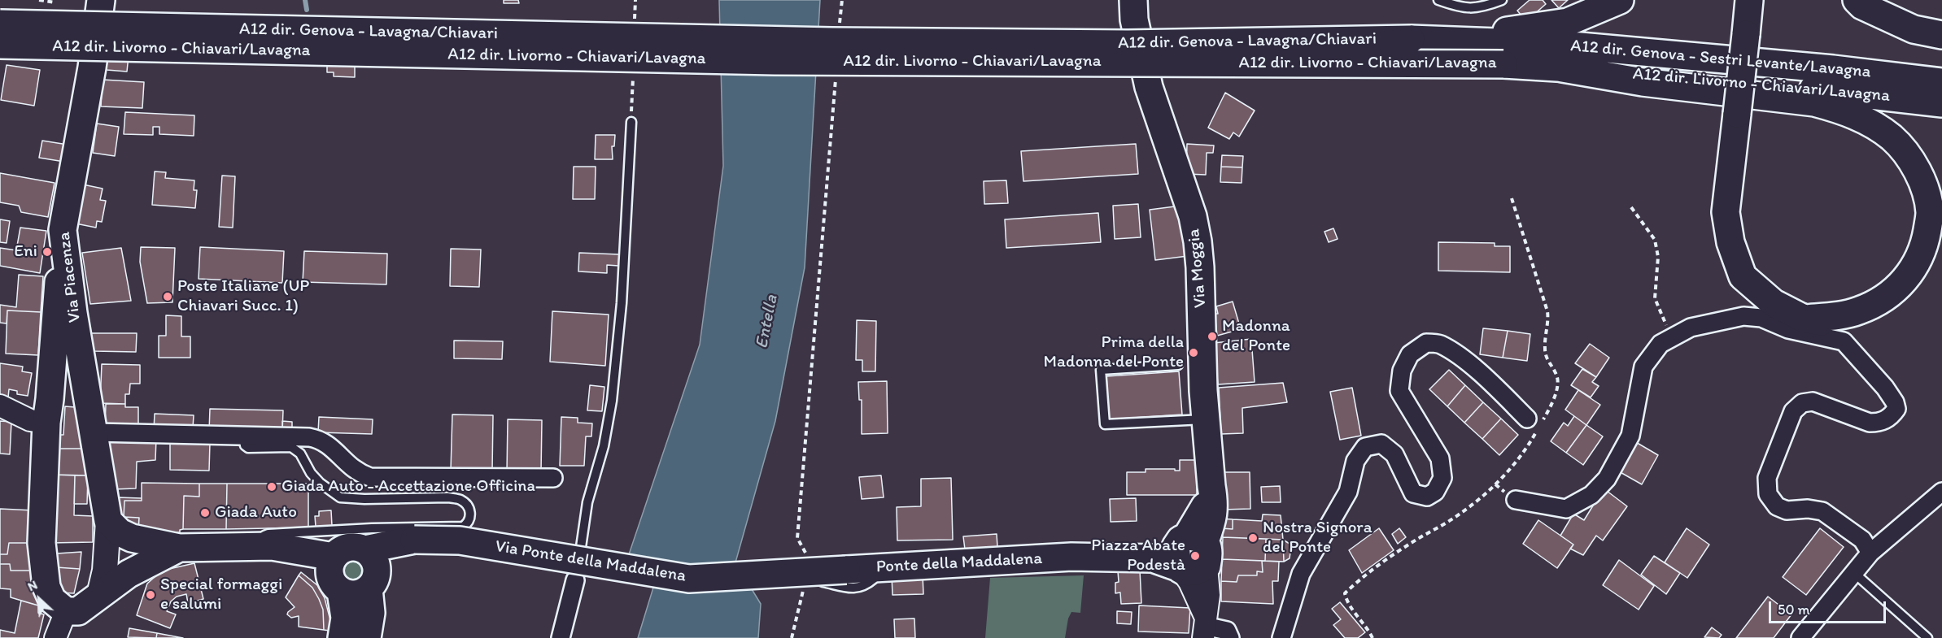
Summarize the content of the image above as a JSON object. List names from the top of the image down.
{
  "streets": {
    "main road": [
      "A12 dir. Genova - Lavagna/Chiavari",
      "A12 dir. Livorno - Chiavari/Lavagna",
      "A12 dir. Genova - Sestri Levante/Lavagna",
      "Via Moggia",
      "Via Piacenza",
      "Via Ponte della Maddalena",
      "Ponte della Maddalena"
    ]
  },
  "crossings": [
    ["A12 dir. Genova - Lavagna/Chiavari", "A12 dir. Genova - Sestri Levante/Lavagna"],
    ["Via Moggia", "Ponte della Maddalena"],
    ["Via Ponte della Maddalena", "Ponte della Maddalena"]
  ],
  "water": ["Entella"],
  "places": [
    "Eni",
    "Poste Italiane (UP Chiavari Succ. 1)",
    "Madonna del Ponte",
    "Prima della Madonna del Ponte",
    "Giada Auto - Accettazione Officina",
    "Giada Auto",
    "Nostra Signora del Ponte",
    "Piazza Abate Podestà",
    "Special formaggi e salumi"
  ],
  "scale_bar": "50 m",
  "north": "top left"
}
